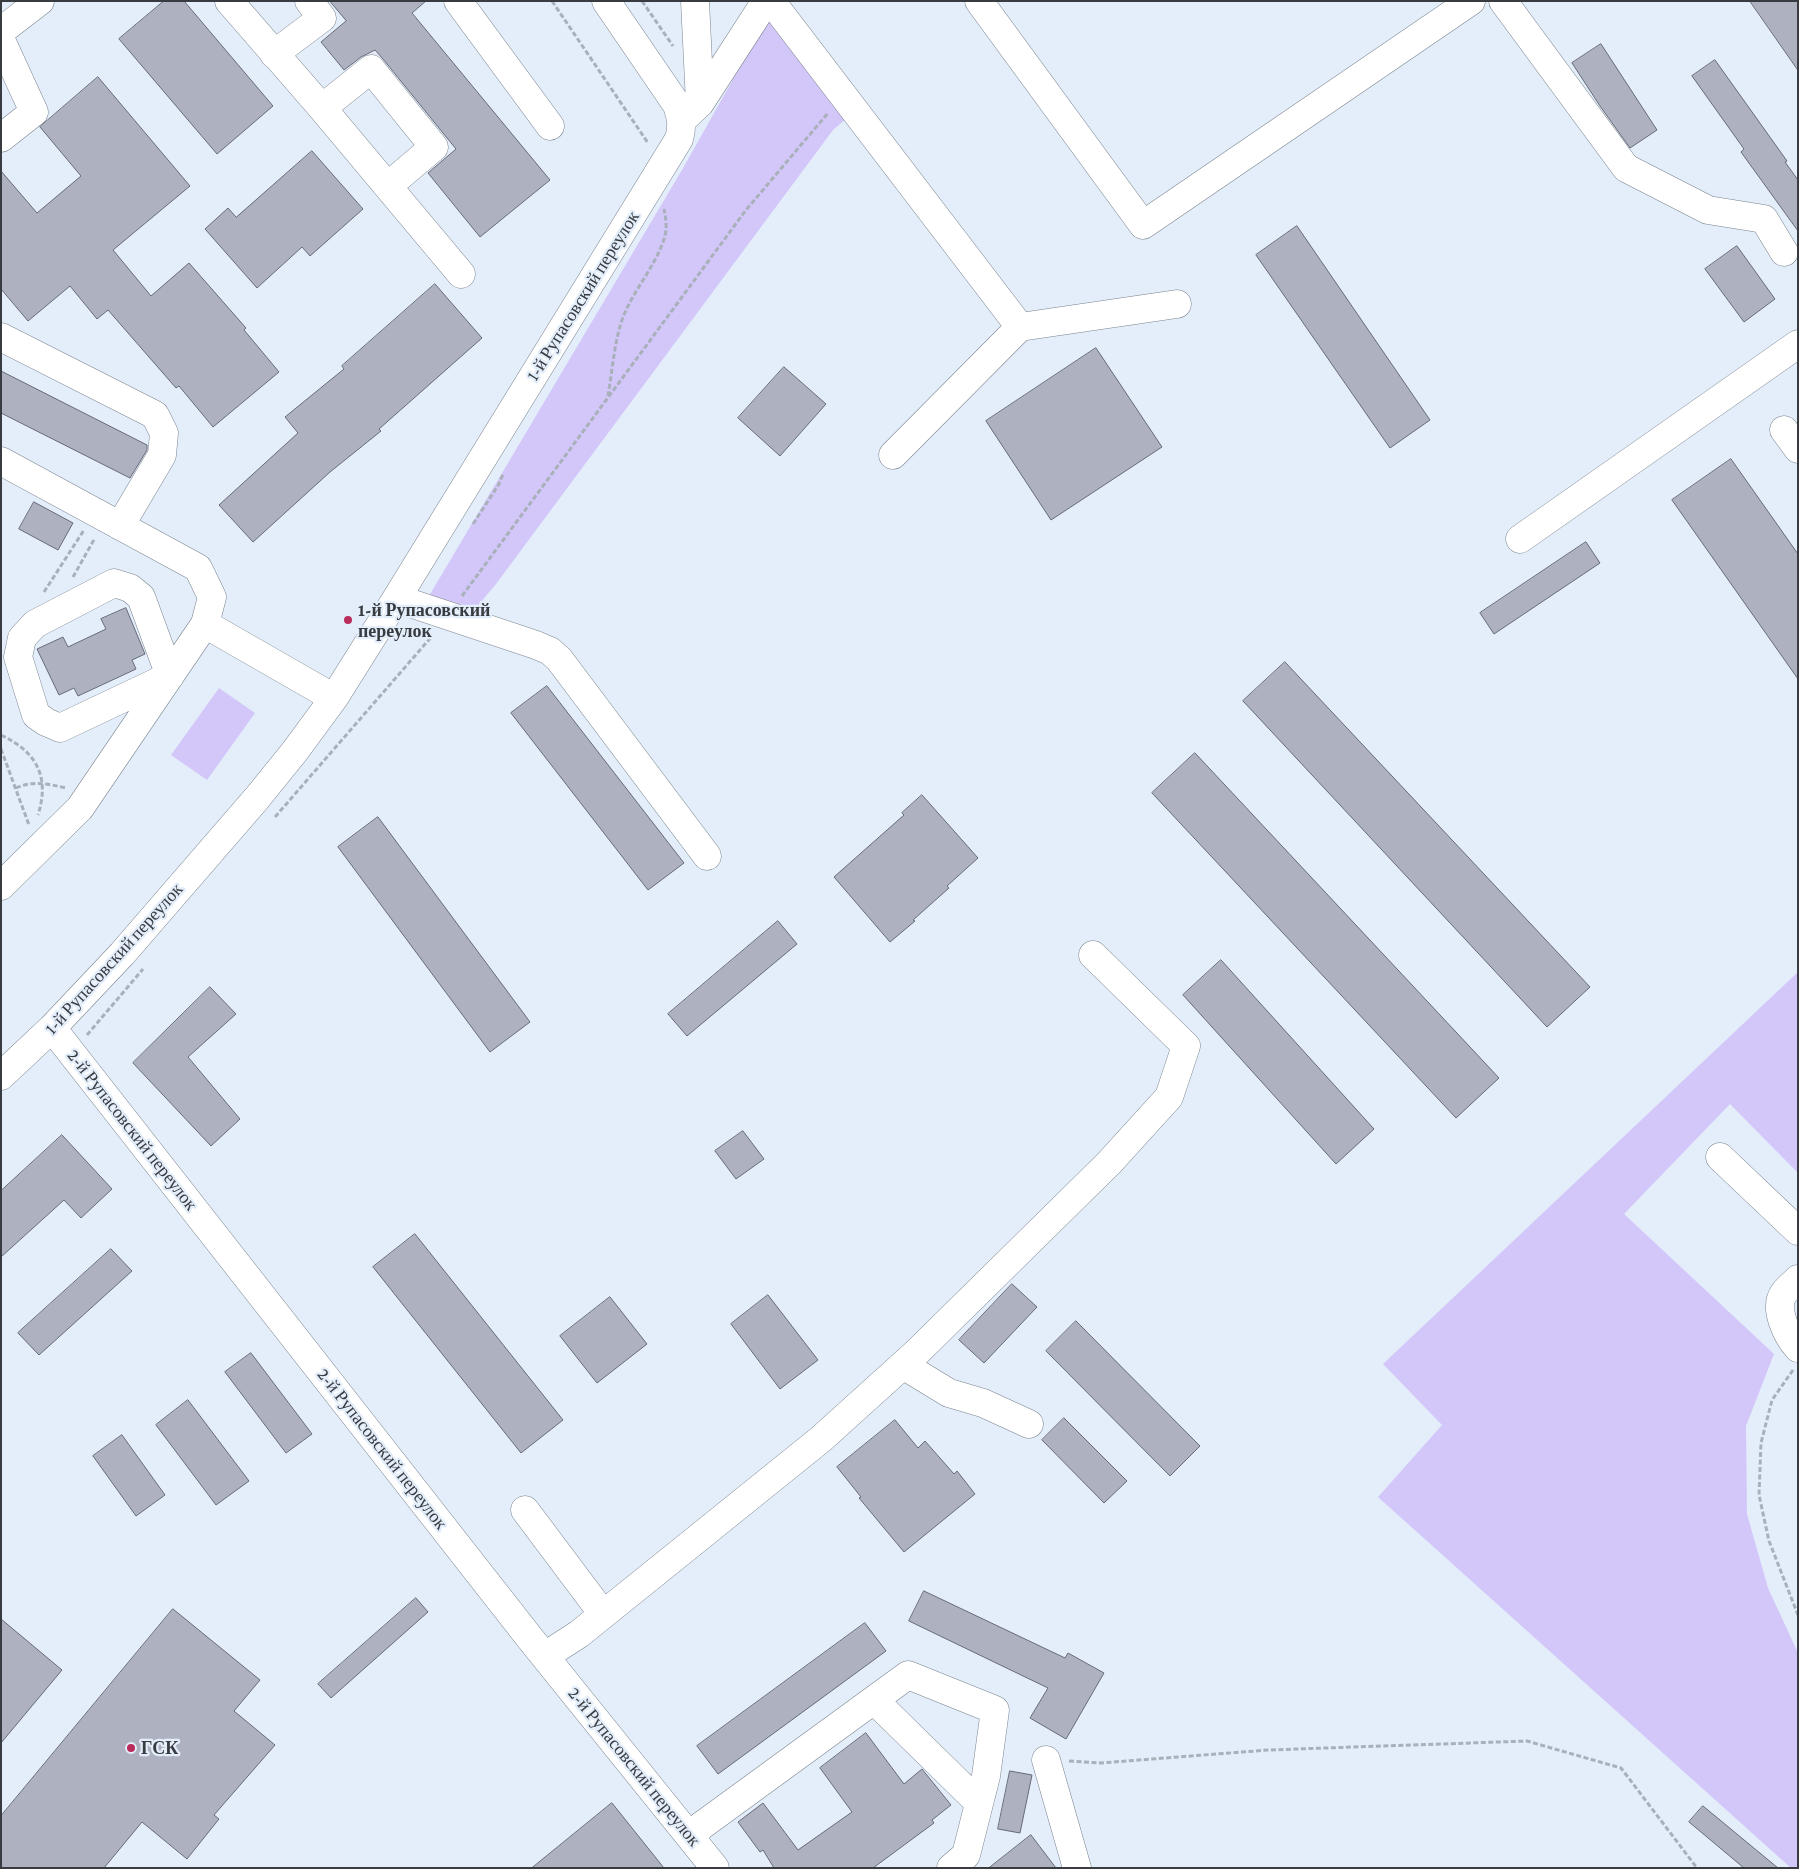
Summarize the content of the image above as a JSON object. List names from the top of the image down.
{
  "streets": {
    "street": ["1-й Рупасовский переулок", "2-й Рупасовский переулок"]
  },
  "crossings": [
    ["1-й Рупасовский переулок", "2-й Рупасовский переулок"]
  ],
  "places": ["1-й Рупасовский переулок", "ГСК"]
}
